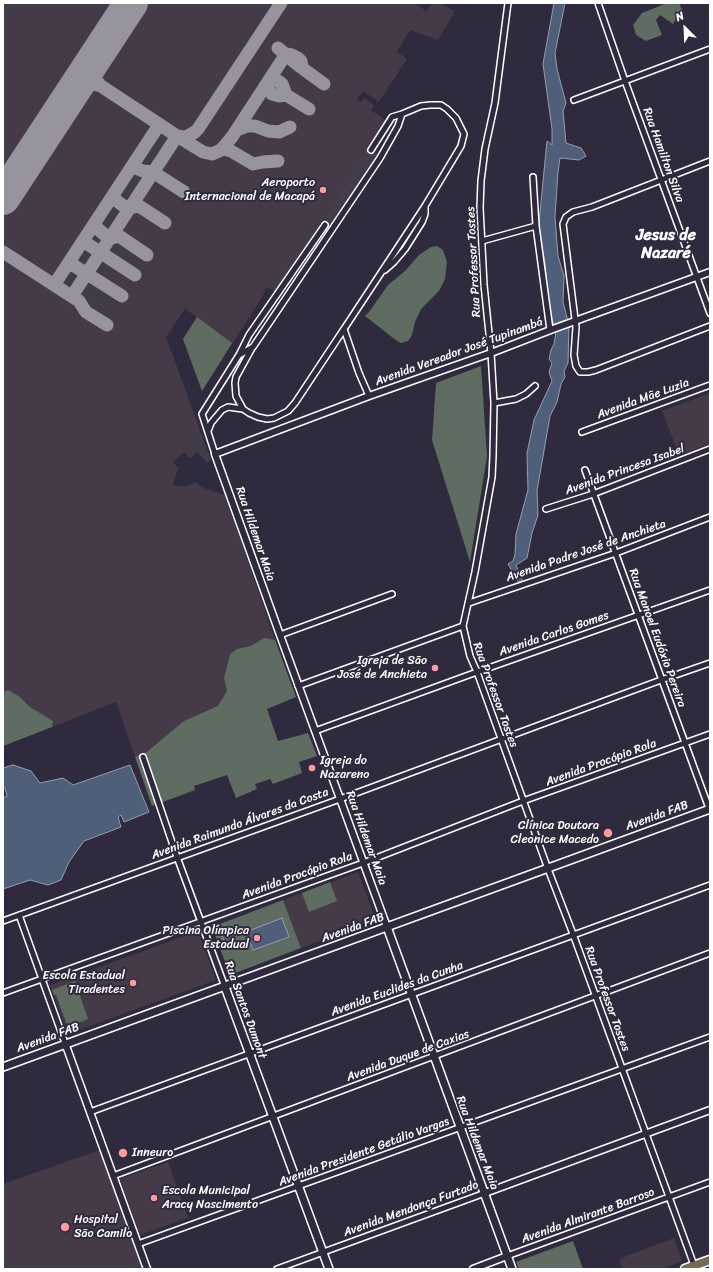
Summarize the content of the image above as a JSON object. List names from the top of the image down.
{
  "streets": {
    "main road": ["Rua Hildemar Maia", "Avenida FAB", "Rua Santos Dumont"],
    "street": [
      "Rua Hamilton Silva",
      "Rua Professor Tostes",
      "Avenida Vereador José Tupinambá",
      "Avenida Mãe Luzia",
      "Avenida Princesa Isabel",
      "Avenida Padre José de Anchieta",
      "Avenida Carlos Gomes",
      "Rua Manoel Eudóxio Pereira",
      "Avenida Procópio Rola",
      "Avenida Raimundo Álvares da Costa",
      "Avenida Euclides da Cunha",
      "Avenida Duque de Caxias",
      "Avenida Presidente Getúlio Vargas",
      "Avenida Mendonça Furtado",
      "Avenida Almirante Barroso"
    ]
  },
  "crossings": [
    ["Rua Hamilton Silva", "Avenida Vereador José Tupinambá"],
    ["Rua Professor Tostes", "Avenida Vereador José Tupinambá"],
    ["Rua Professor Tostes", "Avenida Padre José de Anchieta"],
    ["Rua Professor Tostes", "Avenida Carlos Gomes"],
    ["Rua Professor Tostes", "Avenida Procópio Rola"],
    ["Rua Professor Tostes", "Avenida FAB"],
    ["Rua Professor Tostes", "Avenida Raimundo Álvares da Costa"],
    ["Rua Professor Tostes", "Avenida Euclides da Cunha"],
    ["Rua Professor Tostes", "Avenida Duque de Caxias"],
    ["Rua Professor Tostes", "Avenida Presidente Getúlio Vargas"],
    ["Rua Professor Tostes", "Avenida Mendonça Furtado"],
    ["Rua Professor Tostes", "Avenida Almirante Barroso"],
    ["Avenida Vereador José Tupinambá", "Rua Hildemar Maia"],
    ["Avenida Princesa Isabel", "Rua Manoel Eudóxio Pereira"],
    ["Rua Hildemar Maia", "Avenida Carlos Gomes"],
    ["Rua Hildemar Maia", "Avenida Procópio Rola"],
    ["Rua Hildemar Maia", "Avenida FAB"],
    ["Rua Hildemar Maia", "Avenida Raimundo Álvares da Costa"],
    ["Rua Hildemar Maia", "Avenida Euclides da Cunha"],
    ["Rua Hildemar Maia", "Avenida Duque de Caxias"],
    ["Rua Hildemar Maia", "Avenida Presidente Getúlio Vargas"],
    ["Rua Hildemar Maia", "Avenida Mendonça Furtado"],
    ["Rua Hildemar Maia", "Avenida Almirante Barroso"],
    ["Avenida Padre José de Anchieta", "Rua Manoel Eudóxio Pereira"],
    ["Avenida Carlos Gomes", "Rua Manoel Eudóxio Pereira"],
    ["Rua Manoel Eudóxio Pereira", "Avenida Procópio Rola"],
    ["Rua Manoel Eudóxio Pereira", "Avenida FAB"],
    ["Rua Manoel Eudóxio Pereira", "Avenida Raimundo Álvares da Costa"],
    ["Avenida Procópio Rola", "Rua Santos Dumont"],
    ["Avenida FAB", "Rua Santos Dumont"],
    ["Avenida Raimundo Álvares da Costa", "Rua Santos Dumont"],
    ["Avenida Euclides da Cunha", "Rua Santos Dumont"],
    ["Rua Santos Dumont", "Avenida Duque de Caxias"],
    ["Rua Santos Dumont", "Avenida Presidente Getúlio Vargas"],
    ["Rua Santos Dumont", "Avenida Mendonça Furtado"]
  ],
  "districts": ["Jesus de Nazaré"],
  "places": [
    "Aeroporto Internacional de Macapá",
    "Igreja de São José de Anchieta",
    "Igreja do Nazareno",
    "Clínica Doutora Cleonice Macedo",
    "Piscina Olímpica Estadual",
    "Escola Estadual Tiradentes",
    "Inneuro",
    "Escola Municipal Aracy Nascimento",
    "Hospital São Camilo"
  ],
  "north": "top left"
}
